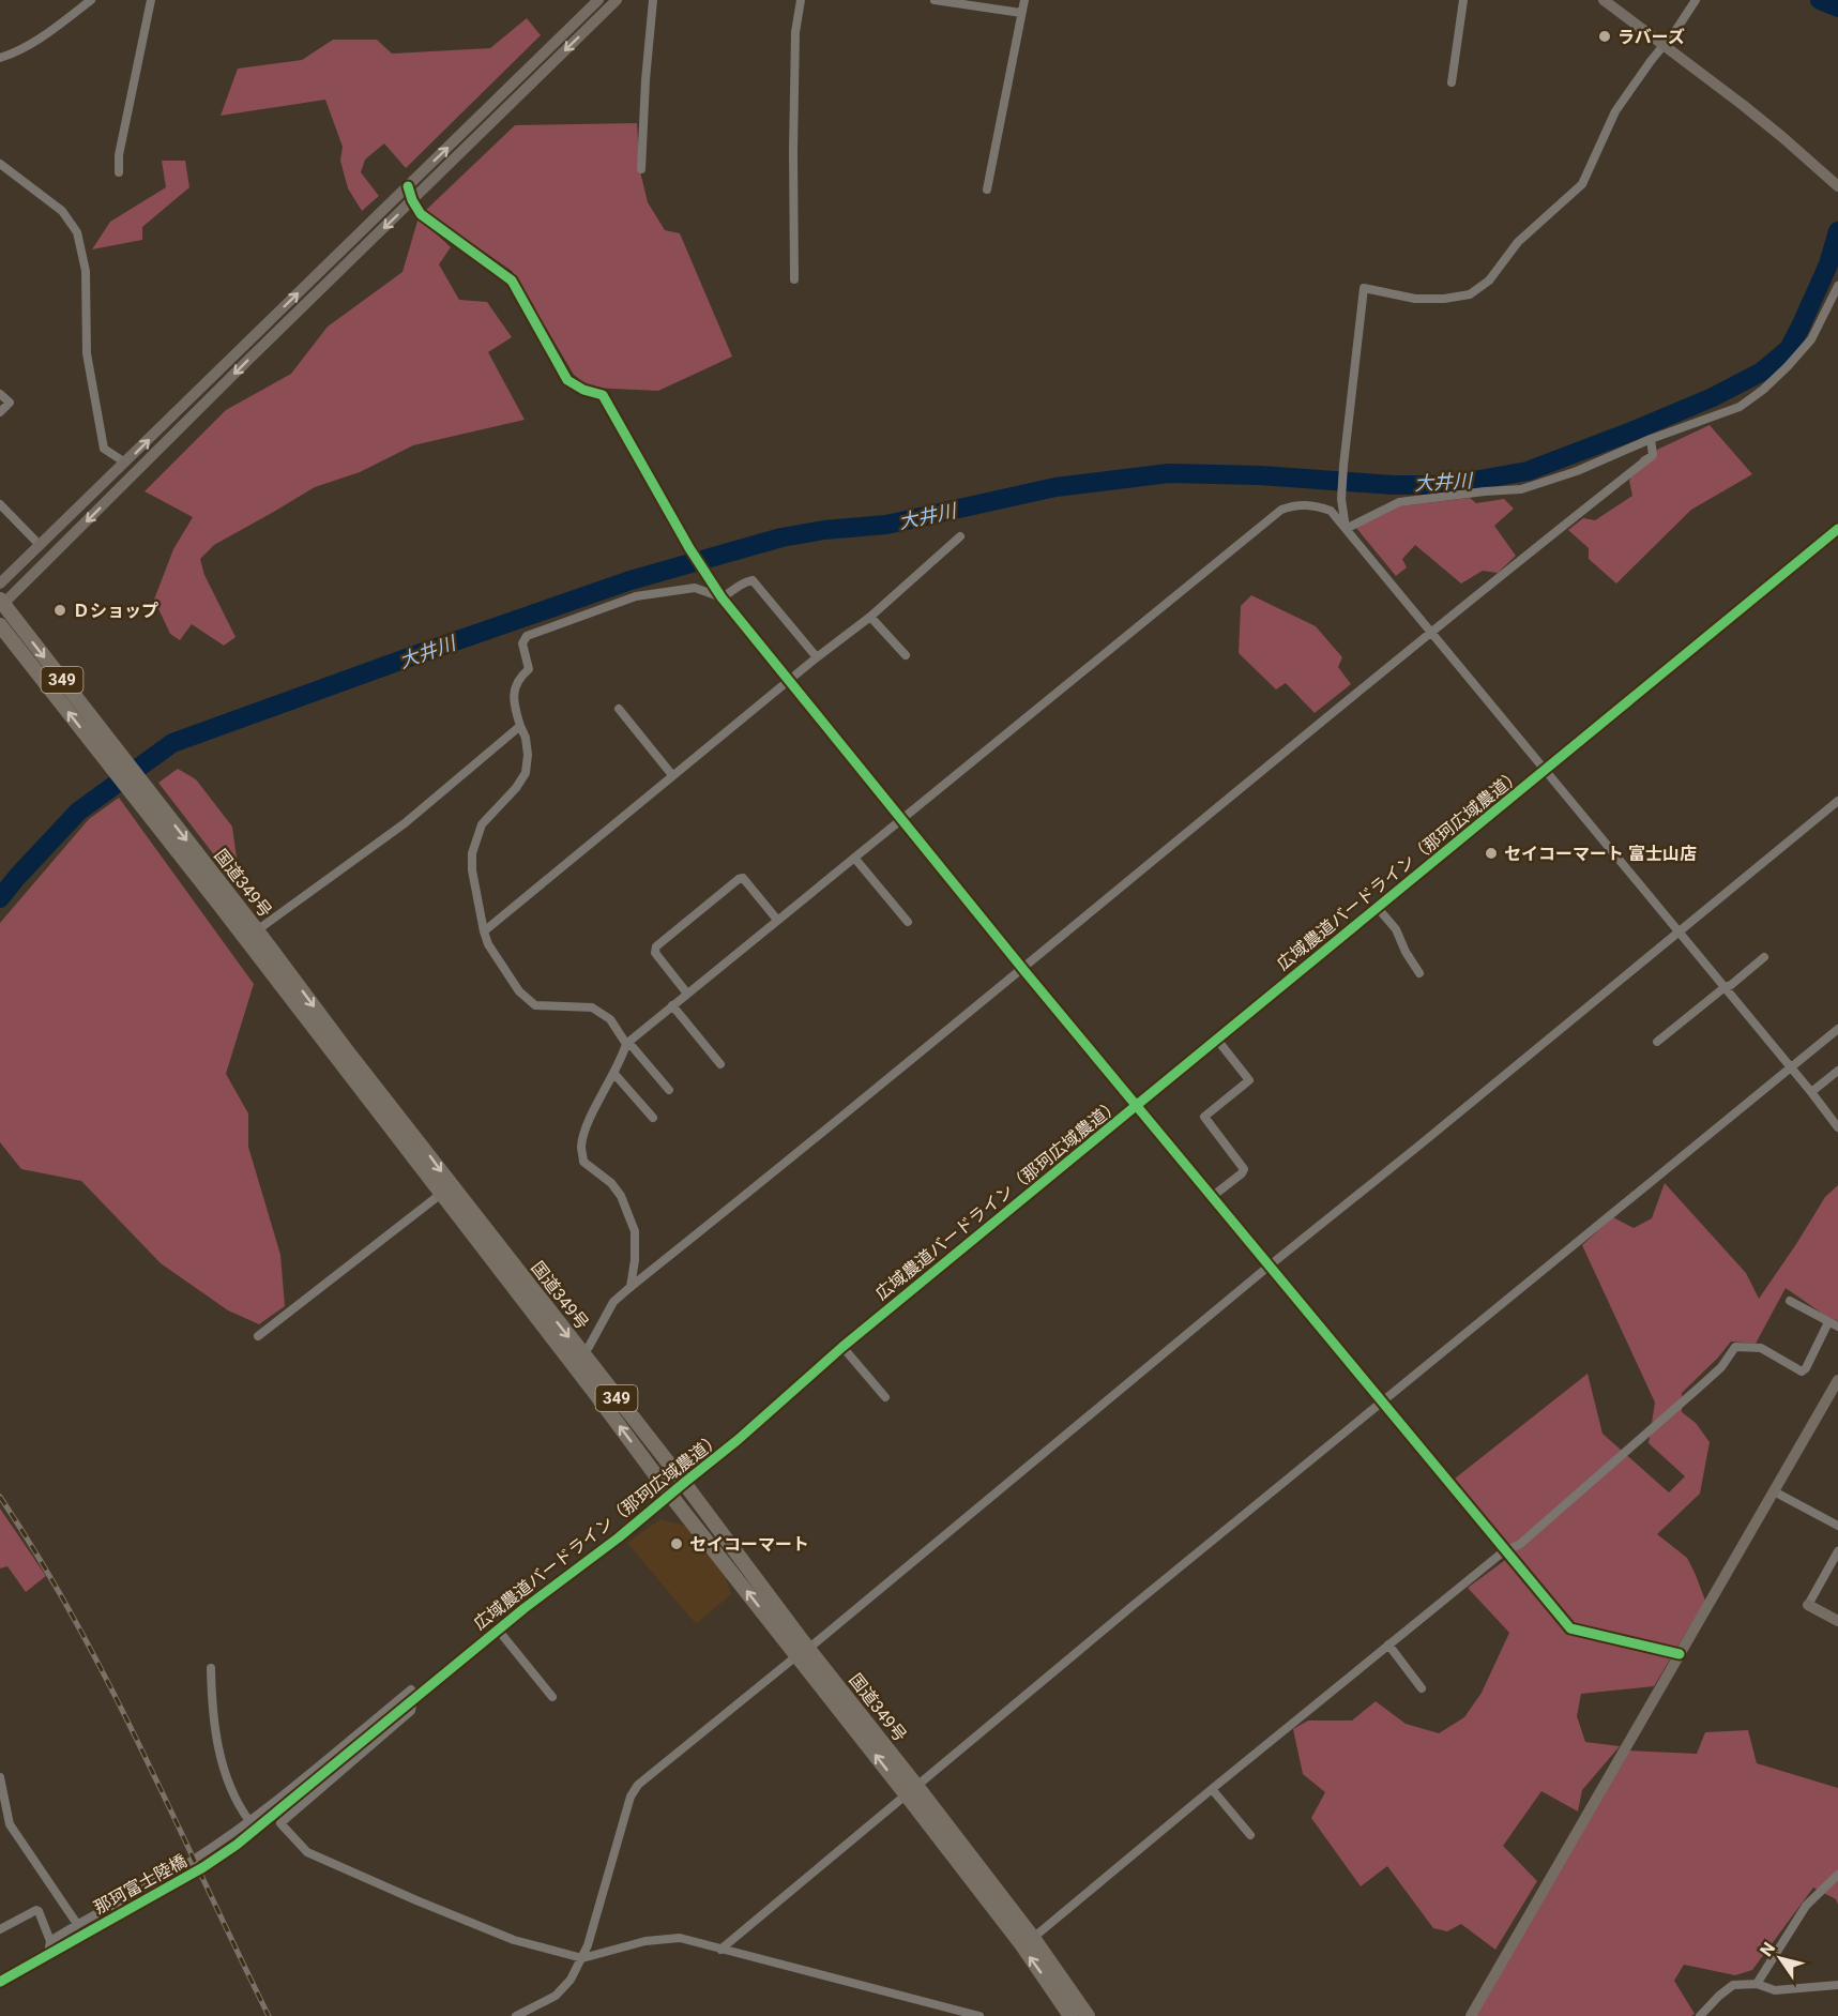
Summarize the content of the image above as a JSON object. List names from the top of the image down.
{
  "streets": {
    "highway": ["349", "国道349号"],
    "street": ["広域農道バードライン（那珂広域農道）", "那珂富士陸橋"]
  },
  "crossings": [
    ["広域農道バードライン（那珂広域農道）", "国道349号"],
    ["広域農道バードライン（那珂広域農道）", "那珂富士陸橋"]
  ],
  "water": ["大井川"],
  "places": [
    "ラバーズ",
    "Ｄショップ",
    "セイコーマート 富士山店",
    "セイコーマート"
  ],
  "north": "top left"
}
